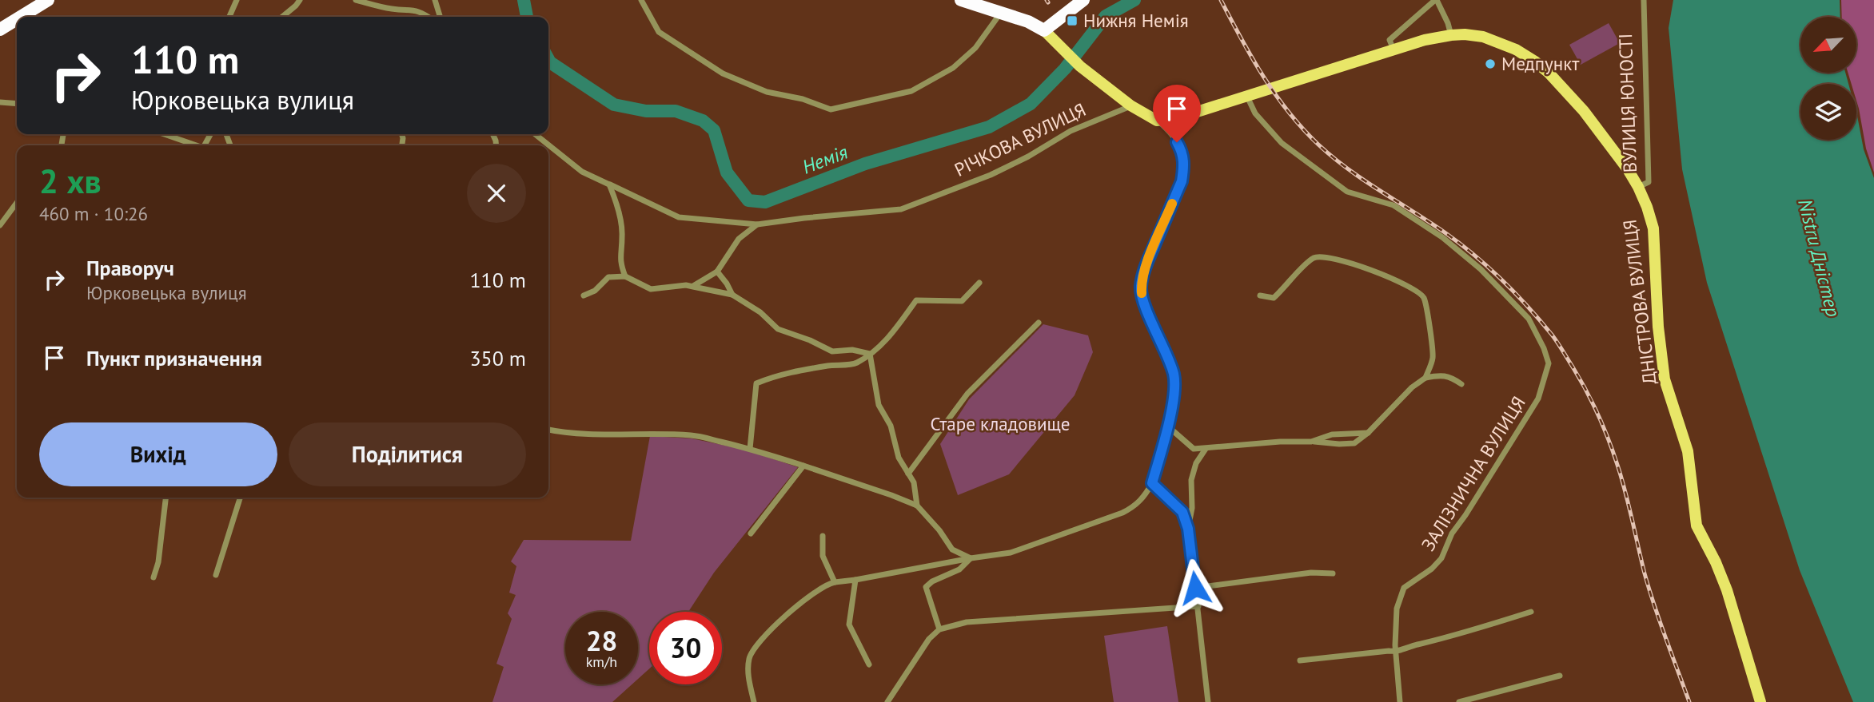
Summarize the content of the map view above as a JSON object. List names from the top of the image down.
{
  "streets": {
    "main road": ["ВУЛИЦЯ ЮНОСТІ", "ДНІСТРОВА ВУЛИЦЯ"],
    "street": ["РІЧКОВА ВУЛИЦЯ", "ЗАЛІЗНИЧНА ВУЛИЦЯ"]
  },
  "crossings": [
    ["ВУЛИЦЯ ЮНОСТІ", "ДНІСТРОВА ВУЛИЦЯ"],
    ["ВУЛИЦЯ ЮНОСТІ", "ЗАЛІЗНИЧНА ВУЛИЦЯ"]
  ],
  "water": ["Немія", "Nistru Дністер"],
  "parks": ["Старе кладовище"],
  "places": {
    "transit": ["Нижня Немія"],
    "other": ["Медпункт"]
  },
  "north": "bottom left",
  "page": {
    "turn": ["110 m", "Юрковецька вулиця"],
    "heading": ["2 хв", "460 m · 10:26"],
    "list": [
      {
        "name": "Праворуч",
        "note": "Юрковецька вулиця",
        "value": "110 m"
      },
      {
        "name": "Пункт призначення",
        "value": "350 m"
      }
    ],
    "buttons": ["Вихід", "Поділитися"],
    "speed": "28 km/h",
    "limit": "30"
  }
}
